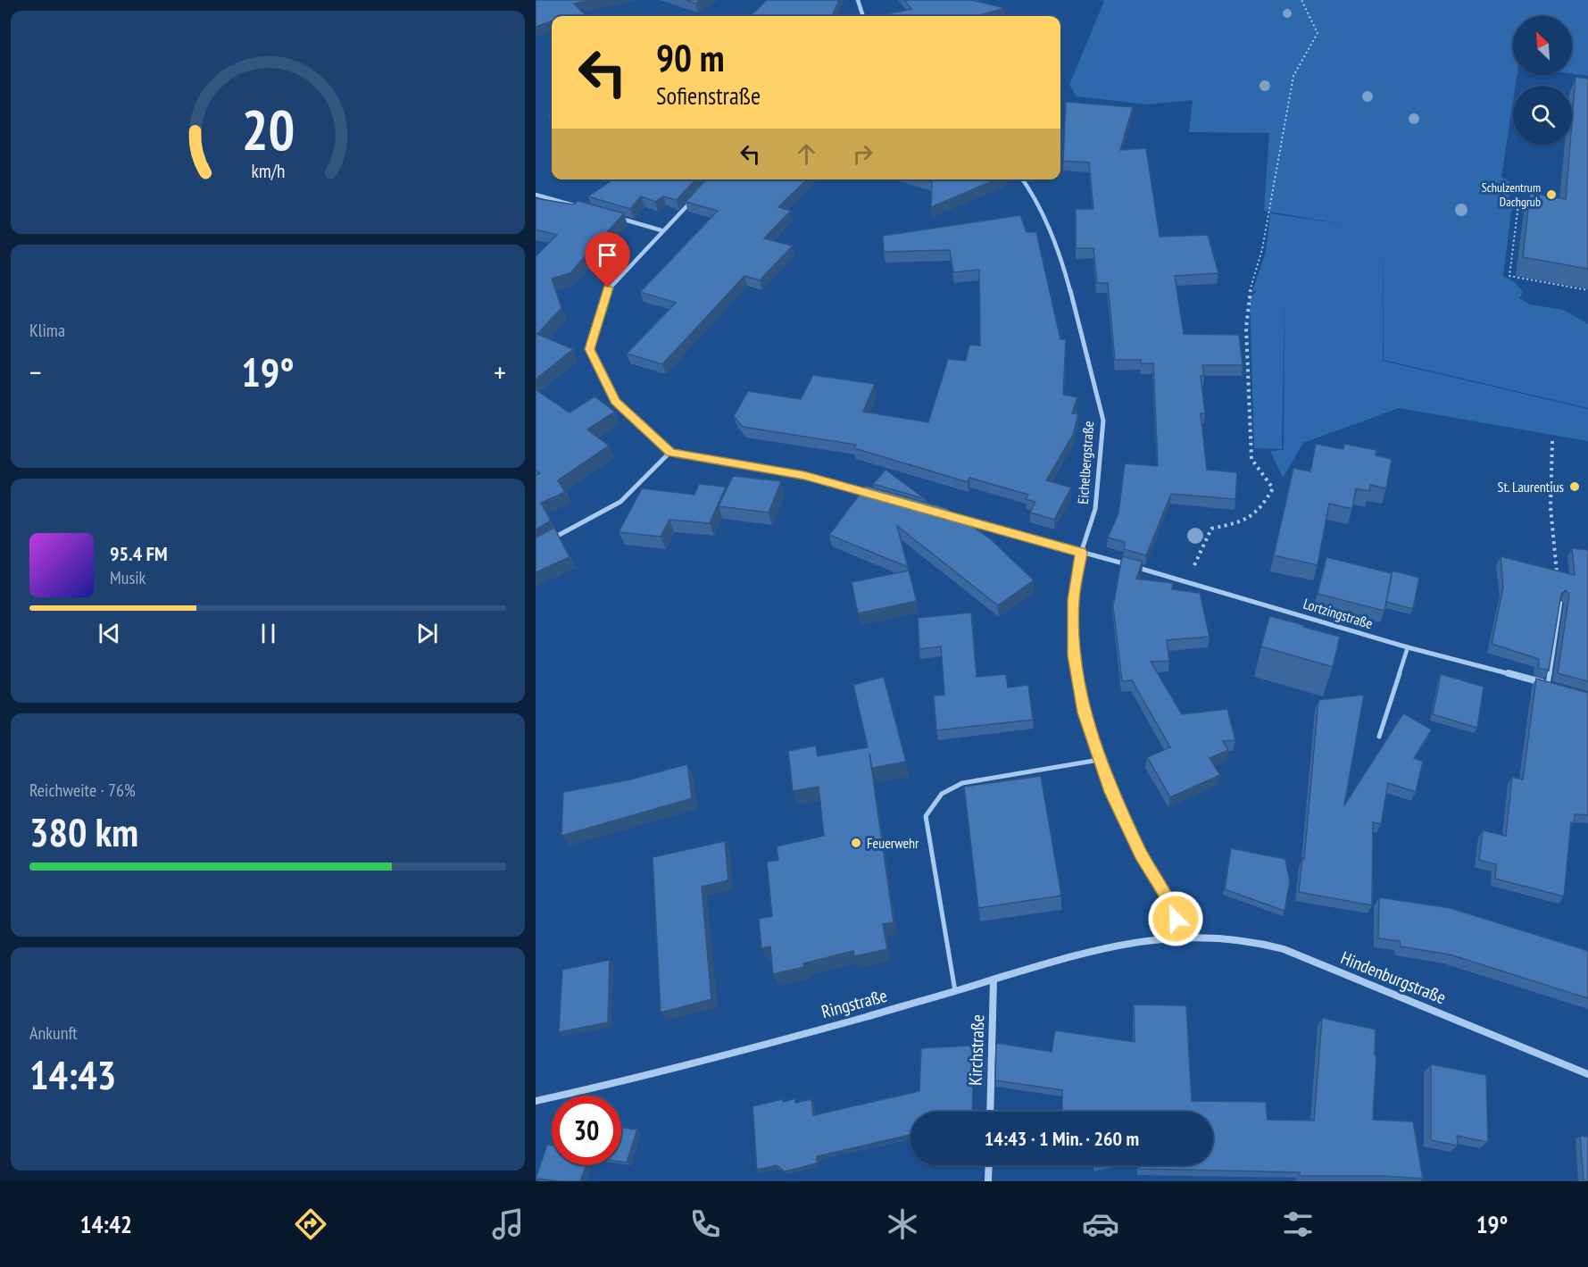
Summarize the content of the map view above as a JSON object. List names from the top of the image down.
{
  "streets": {
    "street": [
      "Eichelbergstraße",
      "Lortzingstraße",
      "Hindenburgstraße",
      "Ringstraße",
      "Kirchstraße"
    ]
  },
  "crossings": [
    ["Eichelbergstraße", "Lortzingstraße"],
    ["Eichelbergstraße", "Hindenburgstraße"],
    ["Eichelbergstraße", "Ringstraße"],
    ["Hindenburgstraße", "Ringstraße"],
    ["Ringstraße", "Kirchstraße"]
  ],
  "places": ["Schulzentrum Dachgrub", "St. Laurentius", "Feuerwehr"],
  "north": "top left",
  "page": {
    "turn": ["90 m", "Sofienstraße"],
    "tile": [
      "Klima",
      ["Reichweite · 76%", "380 km"],
      ["Ankunft", "14:43"]
    ],
    "heat": ["−", "19°", "+"],
    "song": ["95.4 FM", "Musik"],
    "limit": "30",
    "trip": "14:43 · 1 Min. · 260 m",
    "tabs": ["14:42", "19°"],
    "gauge": ["20", "km/h"]
  }
}
